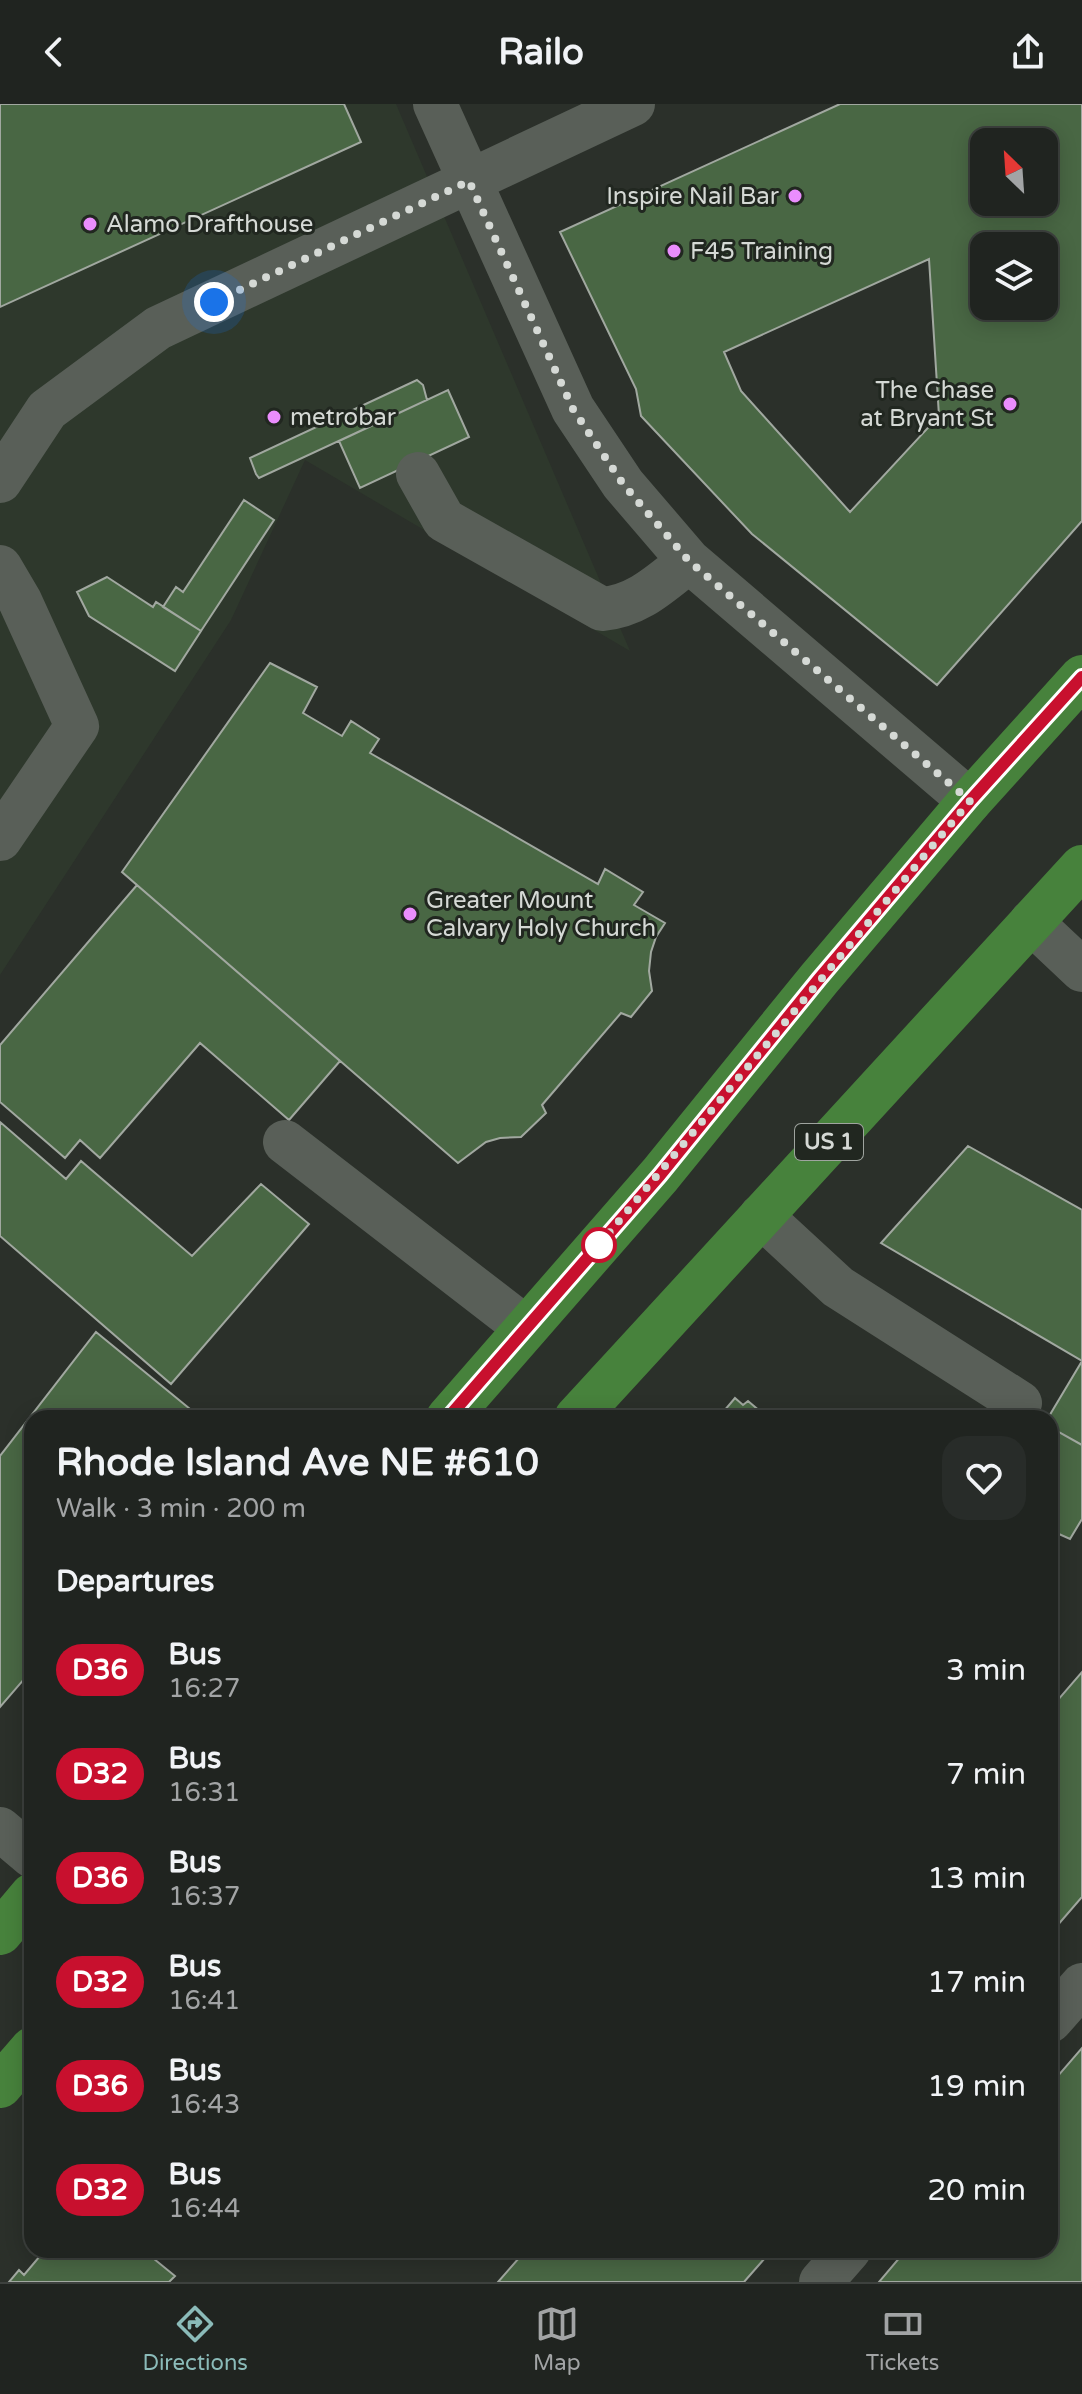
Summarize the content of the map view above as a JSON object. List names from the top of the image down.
{
  "streets": {
    "main road": ["US 1"]
  },
  "places": [
    "Inspire Nail Bar",
    "Alamo Drafthouse",
    "F45 Training",
    "The Chase at Bryant St",
    "metrobar",
    "Greater Mount Calvary Holy Church"
  ],
  "lines": ["bus line D36"],
  "north": "top left",
  "page": {
    "header": "Railo",
    "heading": [
      ["Rhode Island Ave NE #610", "Walk · 3 min · 200 m"],
      "Departures"
    ],
    "list": [
      {
        "mark": "D36",
        "name": "Bus",
        "note": "16:27",
        "value": "3 min"
      },
      {
        "mark": "D32",
        "name": "Bus",
        "note": "16:31",
        "value": "7 min"
      },
      {
        "mark": "D36",
        "name": "Bus",
        "note": "16:37",
        "value": "13 min"
      },
      {
        "mark": "D32",
        "name": "Bus",
        "note": "16:41",
        "value": "17 min"
      },
      {
        "mark": "D36",
        "name": "Bus",
        "note": "16:43",
        "value": "19 min"
      },
      {
        "mark": "D32",
        "name": "Bus",
        "note": "16:44",
        "value": "20 min"
      }
    ],
    "tabs": ["Directions", "Map", "Tickets"]
  }
}
